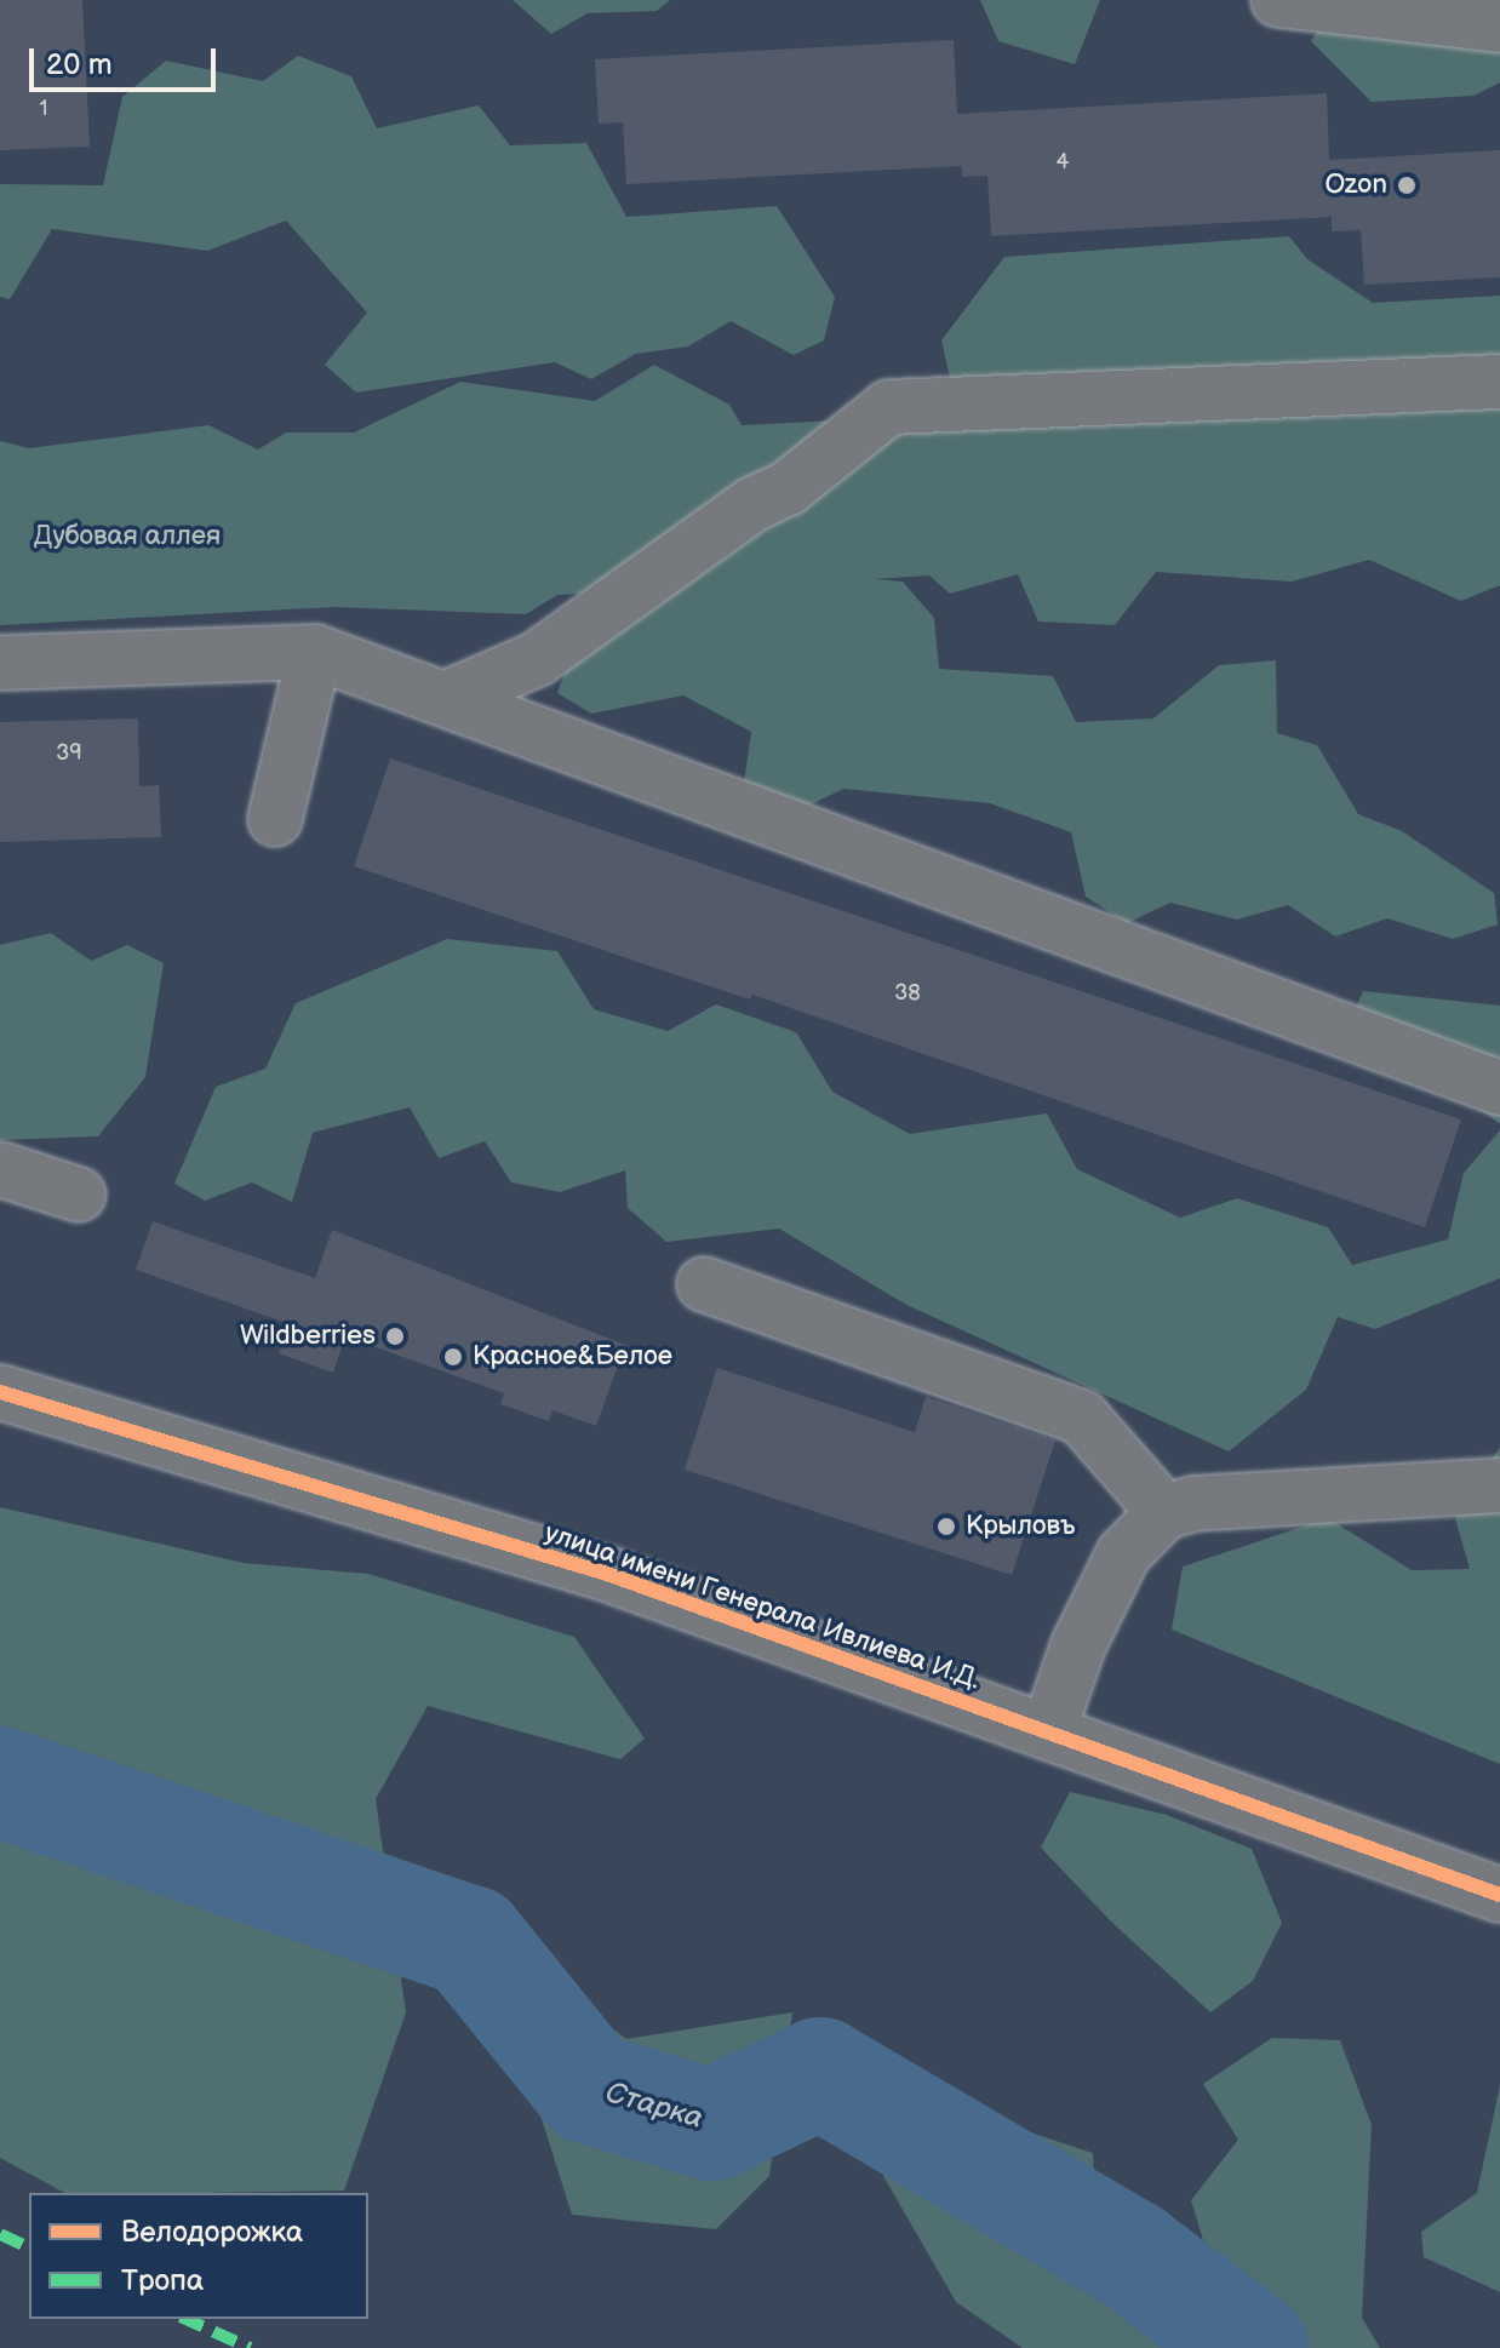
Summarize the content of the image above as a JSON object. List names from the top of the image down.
{
  "streets": {
    "street": ["улица имени Генерала Ивлиева И.Д."]
  },
  "water": ["Старка"],
  "parks": ["Дубовая аллея"],
  "places": [
    "Ozon",
    "Wildberries",
    "Красное&Белое",
    "Крыловъ"
  ],
  "house_numbers": [
    "1",
    "4",
    "39",
    "38"
  ],
  "legend": ["Велодорожка", "Тропа"],
  "scale_bar": "20 m"
}
